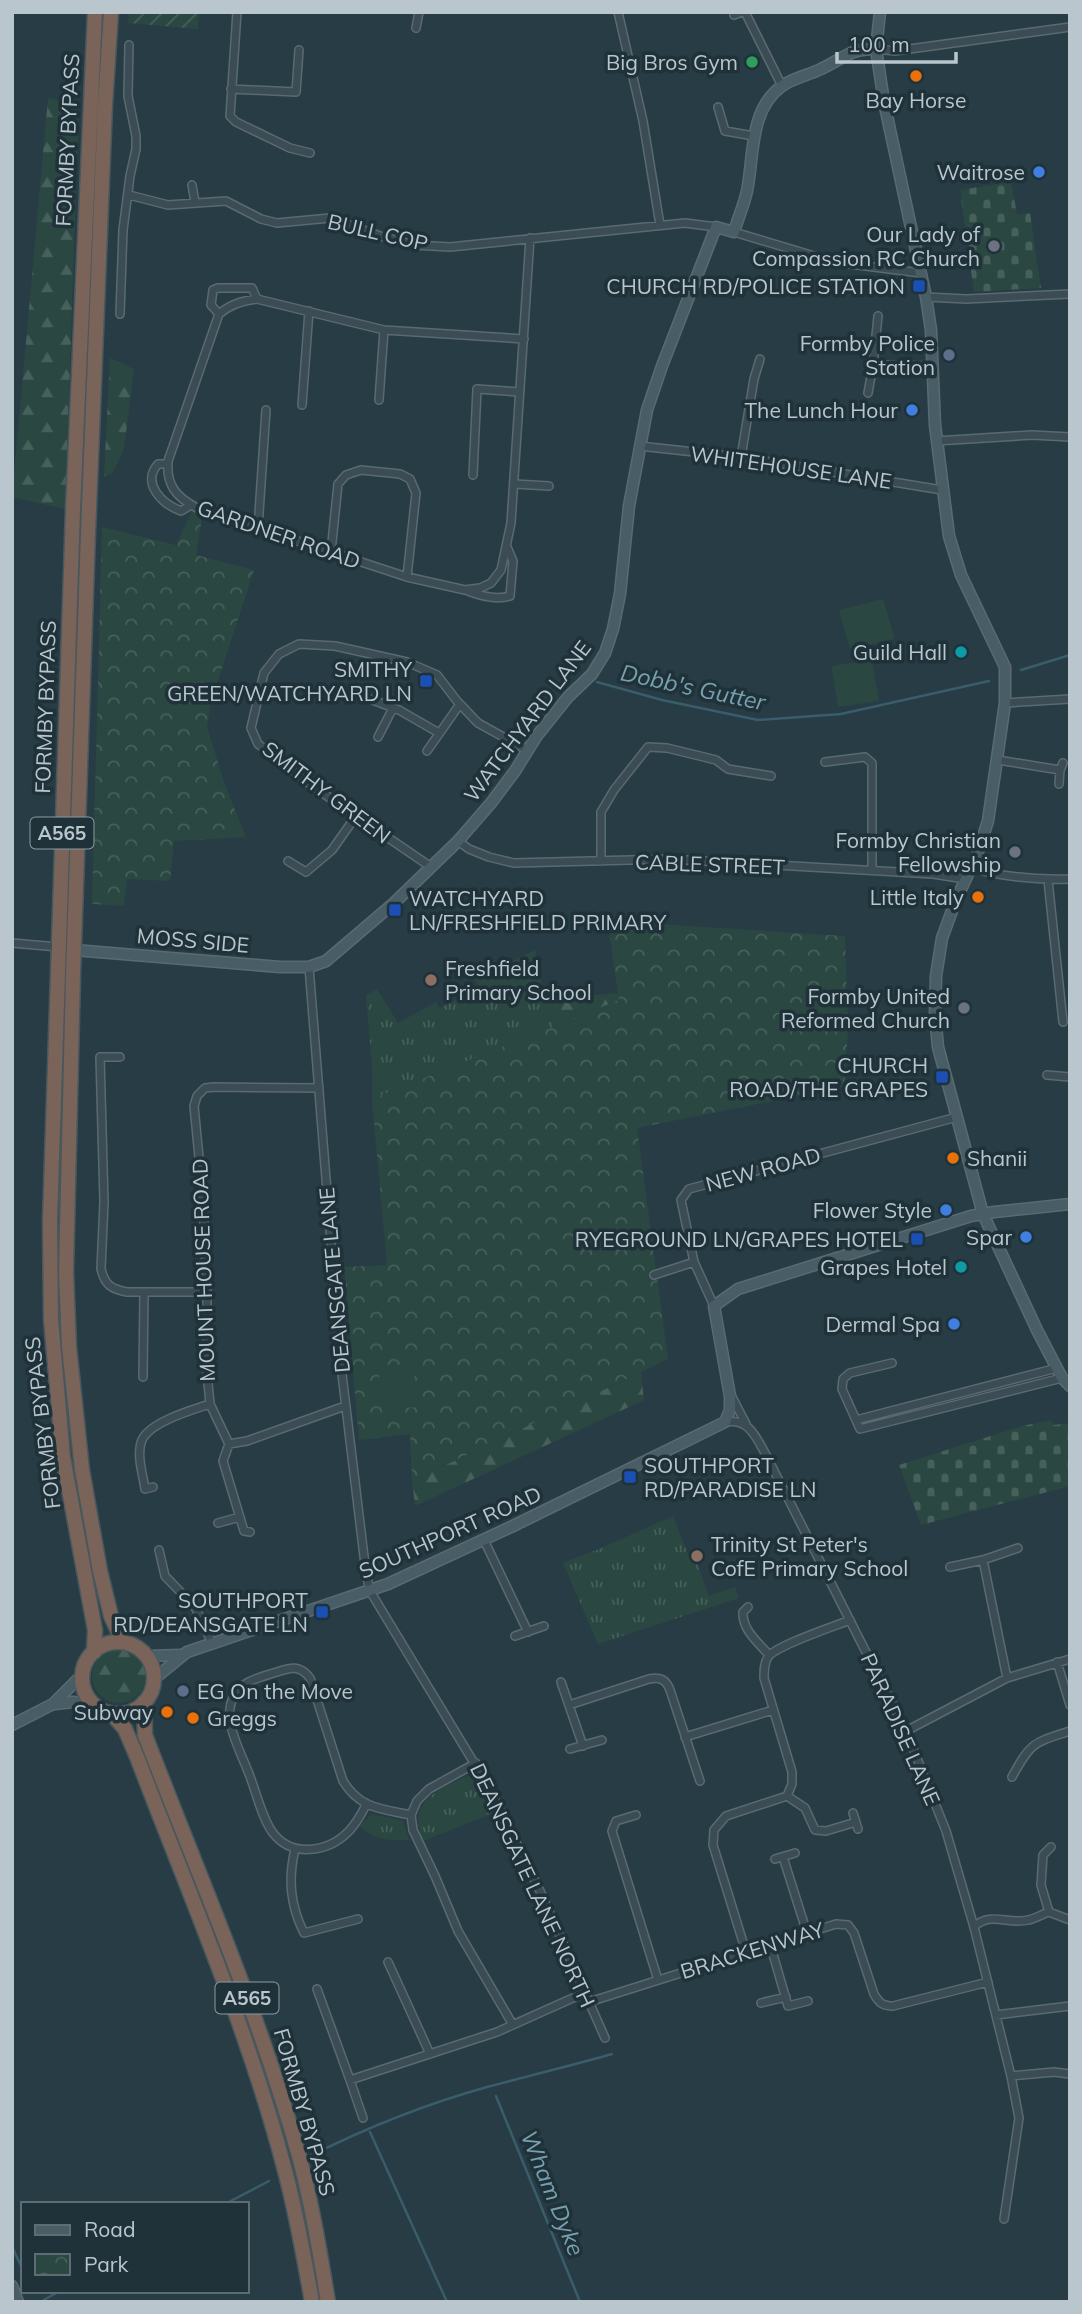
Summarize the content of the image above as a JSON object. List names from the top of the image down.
{
  "streets": {
    "highway": ["FORMBY BYPASS", "A565"],
    "main road": ["WATCHYARD LANE", "MOSS SIDE", "SOUTHPORT ROAD"],
    "street": [
      "BULL COP",
      "WHITEHOUSE LANE",
      "GARDNER ROAD",
      "SMITHY GREEN",
      "CABLE STREET",
      "NEW ROAD",
      "MOUNT HOUSE ROAD",
      "DEANSGATE LANE",
      "PARADISE LANE",
      "DEANSGATE LANE NORTH",
      "BRACKENWAY"
    ]
  },
  "crossings": [
    ["FORMBY BYPASS", "A565"],
    ["FORMBY BYPASS", "MOSS SIDE"],
    ["FORMBY BYPASS", "SOUTHPORT ROAD"],
    ["BULL COP", "GARDNER ROAD"],
    ["BULL COP", "WATCHYARD LANE"],
    ["WHITEHOUSE LANE", "WATCHYARD LANE"],
    ["WATCHYARD LANE", "SMITHY GREEN"],
    ["WATCHYARD LANE", "CABLE STREET"],
    ["WATCHYARD LANE", "MOSS SIDE"],
    ["WATCHYARD LANE", "DEANSGATE LANE"],
    ["A565", "SOUTHPORT ROAD"],
    ["MOSS SIDE", "DEANSGATE LANE"],
    ["MOUNT HOUSE ROAD", "DEANSGATE LANE"],
    ["DEANSGATE LANE", "SOUTHPORT ROAD"],
    ["DEANSGATE LANE", "DEANSGATE LANE NORTH"],
    ["SOUTHPORT ROAD", "DEANSGATE LANE NORTH"],
    ["PARADISE LANE", "BRACKENWAY"],
    ["DEANSGATE LANE NORTH", "BRACKENWAY"]
  ],
  "water": ["Dobb's Gutter", "Wham Dyke"],
  "places": {
    "other": [
      "Big Bros Gym",
      "Bay Horse",
      "Waitrose",
      "Our Lady of Compassion RC Church",
      "Formby Police Station",
      "The Lunch Hour",
      "Guild Hall",
      "Formby Christian Fellowship",
      "Little Italy",
      "Freshfield Primary School",
      "Formby United Reformed Church",
      "Shanii",
      "Flower Style",
      "Spar",
      "Grapes Hotel",
      "Dermal Spa",
      "Trinity St Peter's CofE Primary School",
      "EG On the Move",
      "Subway",
      "Greggs"
    ],
    "transit": [
      "CHURCH RD/POLICE STATION",
      "SMITHY GREEN/WATCHYARD LN",
      "WATCHYARD LN/FRESHFIELD PRIMARY",
      "CHURCH ROAD/THE GRAPES",
      "RYEGROUND LN/GRAPES HOTEL",
      "SOUTHPORT RD/PARADISE LN",
      "SOUTHPORT RD/DEANSGATE LN"
    ]
  },
  "legend": ["Road", "Park"],
  "scale_bar": "100 m"
}
